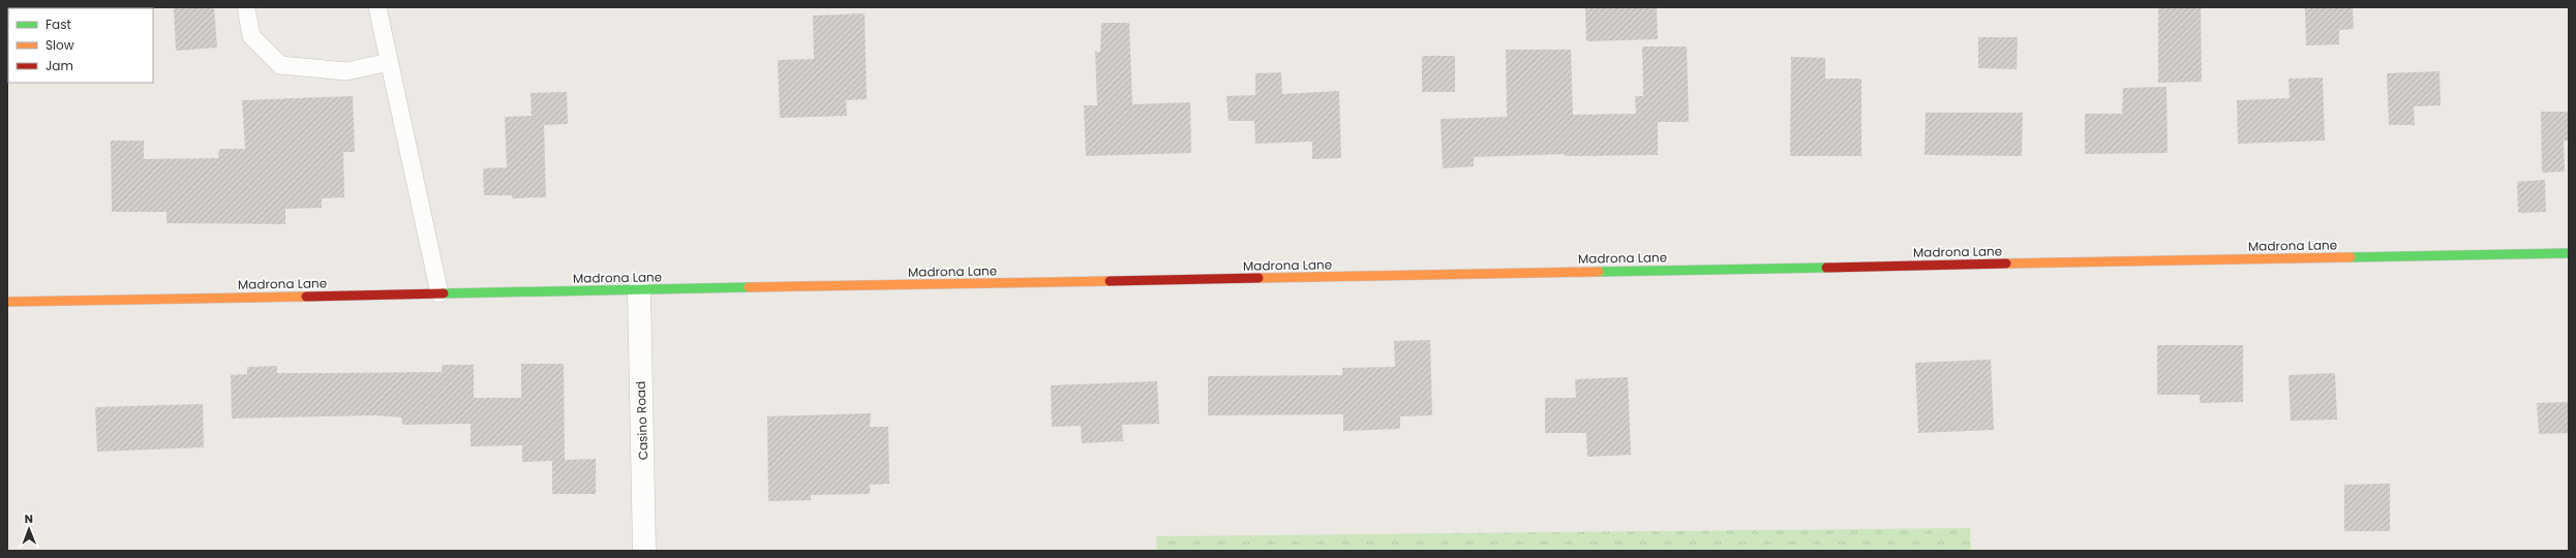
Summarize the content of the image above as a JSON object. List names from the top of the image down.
{
  "streets": {
    "street": ["Madrona Lane", "Casino Road"]
  },
  "crossings": [
    ["Madrona Lane", "Casino Road"]
  ],
  "legend": ["Fast", "Slow", "Jam"],
  "north": "top"
}
